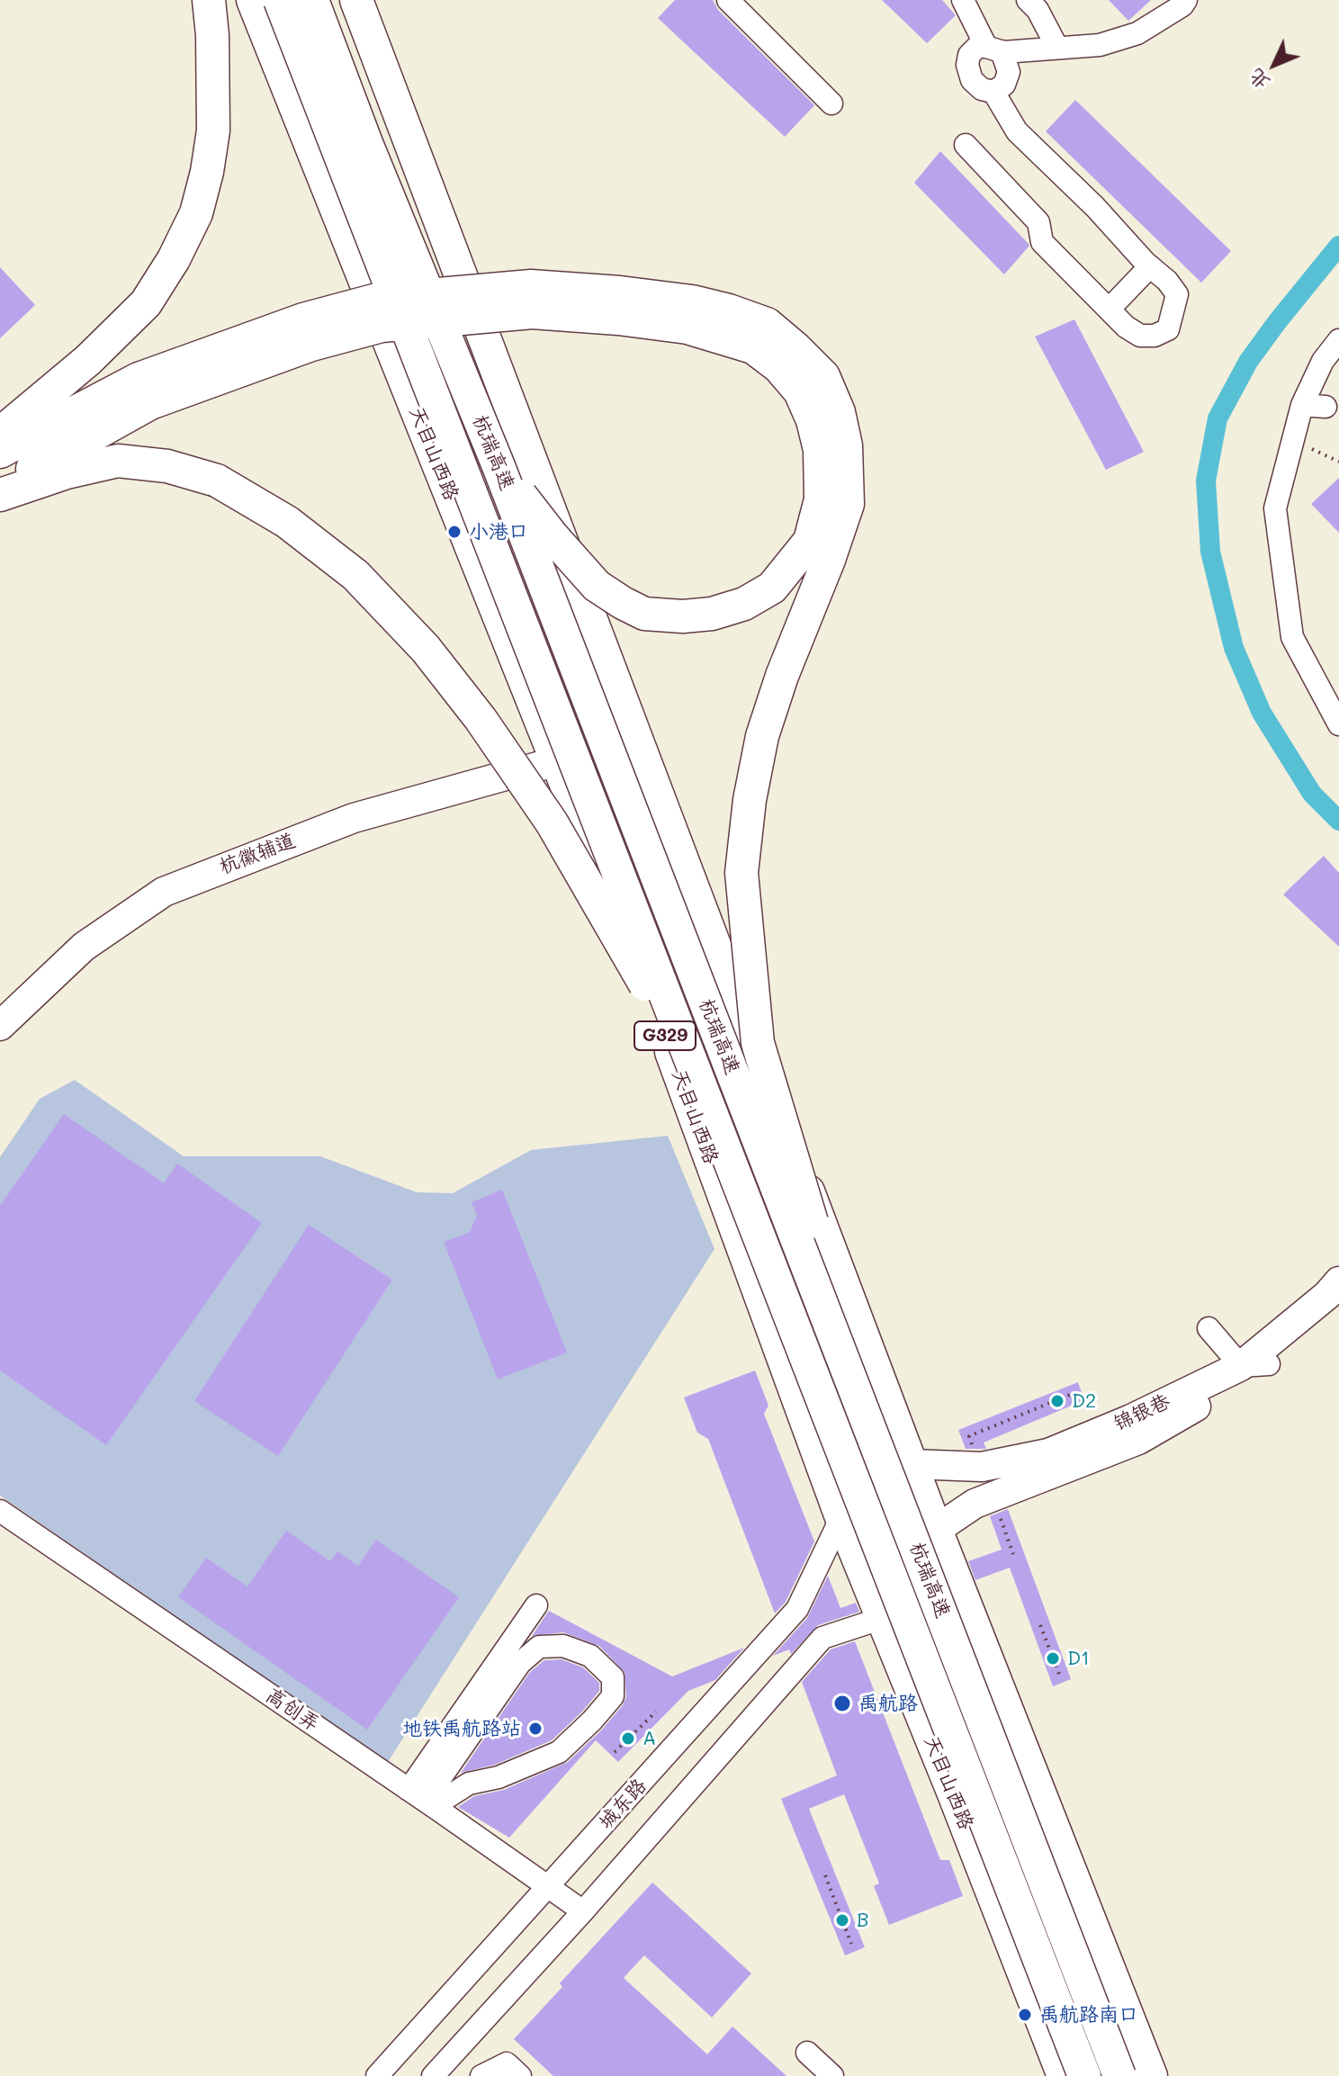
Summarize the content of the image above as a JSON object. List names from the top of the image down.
{
  "streets": {
    "highway": ["杭瑞高速", "天目山西路", "G329"],
    "main road": ["杭徽辅道", "锦银巷"],
    "street": ["高创弄", "城东路"]
  },
  "crossings": [
    ["杭瑞高速", "锦银巷"],
    ["杭瑞高速", "城东路"],
    ["天目山西路", "杭徽辅道"],
    ["天目山西路", "城东路"],
    ["锦银巷", "城东路"],
    ["高创弄", "城东路"]
  ],
  "places": [
    "小港口",
    "D2",
    "D1",
    "禹航路",
    "地铁禹航路站",
    "A",
    "B",
    "禹航路南口"
  ],
  "north": "bottom left"
}
